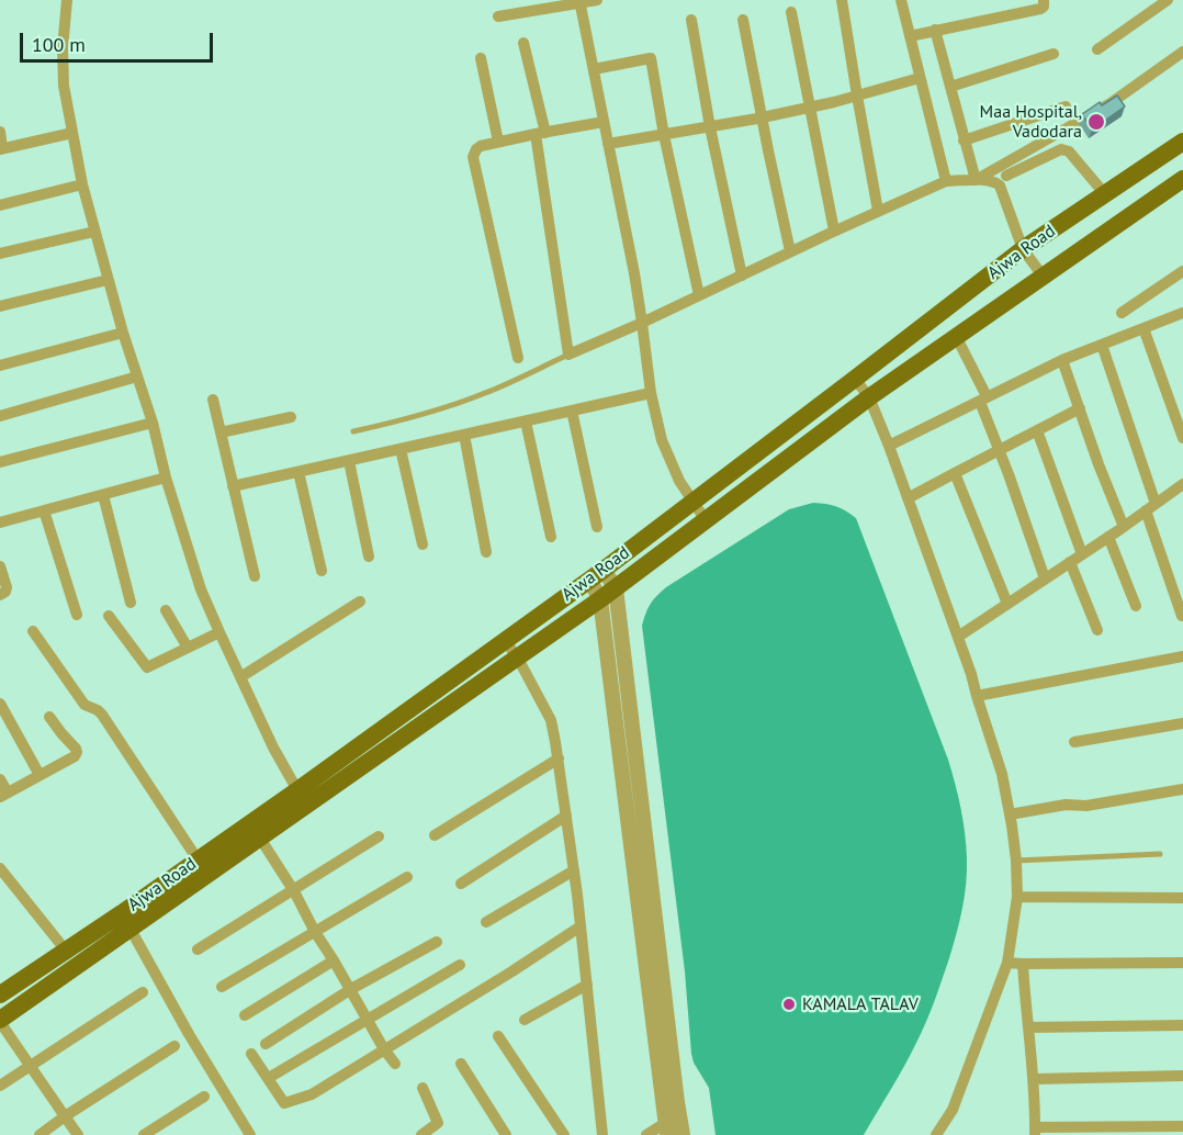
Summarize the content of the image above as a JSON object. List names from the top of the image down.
{
  "streets": {
    "main road": ["Ajwa Road"]
  },
  "places": ["Maa Hospital, Vadodara", "KAMALA TALAV"],
  "scale_bar": "100 m"
}
